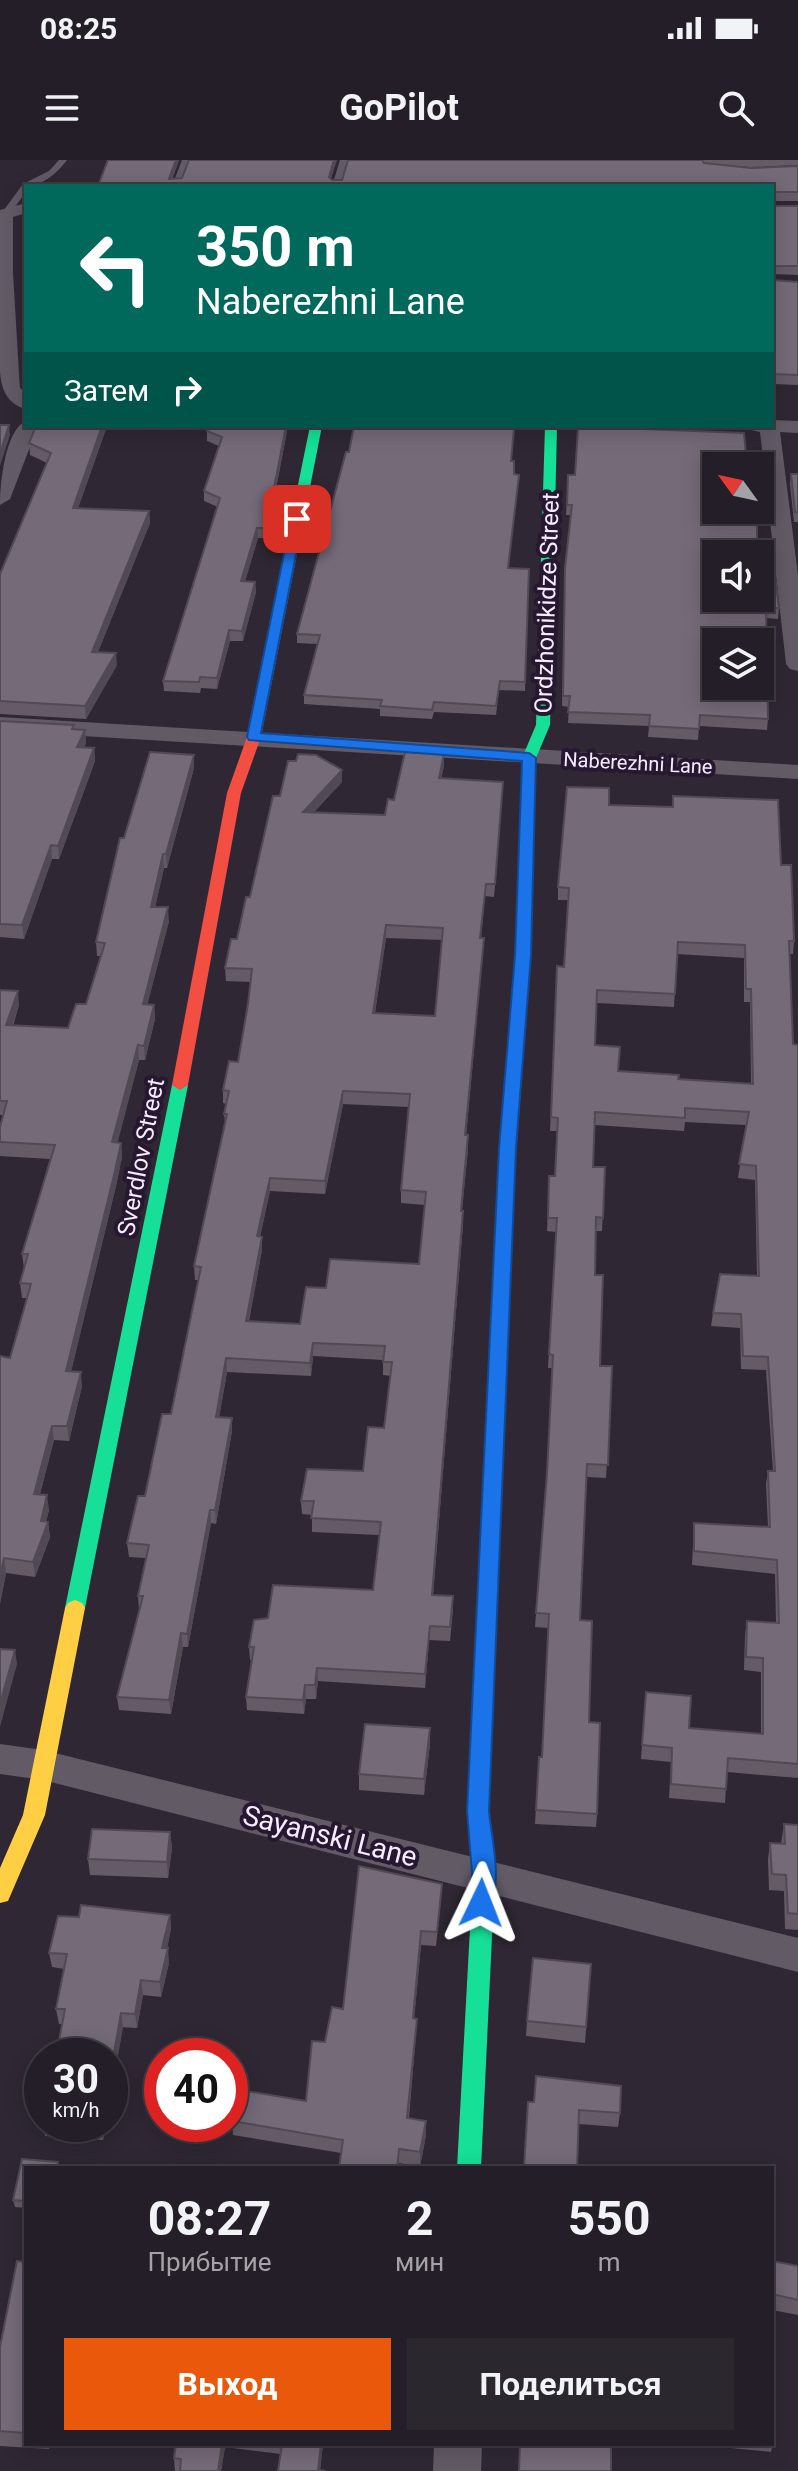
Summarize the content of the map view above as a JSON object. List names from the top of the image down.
{
  "streets": {
    "street": [
      "Ordzhonikidze Street",
      "Naberezhni Lane",
      "Sverdlov Street",
      "Sayanski Lane"
    ]
  },
  "crossings": [
    ["Ordzhonikidze Street", "Naberezhni Lane"],
    ["Ordzhonikidze Street", "Sayanski Lane"],
    ["Naberezhni Lane", "Sverdlov Street"],
    ["Sverdlov Street", "Sayanski Lane"]
  ],
  "north": "top left",
  "page": {
    "status": "08:25",
    "header": "GoPilot",
    "turn": ["350 m", "Naberezhni Lane"],
    "then": "Затем",
    "speed": "30 km/h",
    "limit": "40",
    "eta": [
      "08:27",
      "Прибытие",
      "2",
      "мин",
      "550",
      "m"
    ],
    "buttons": ["Выход", "Поделиться"]
  }
}
